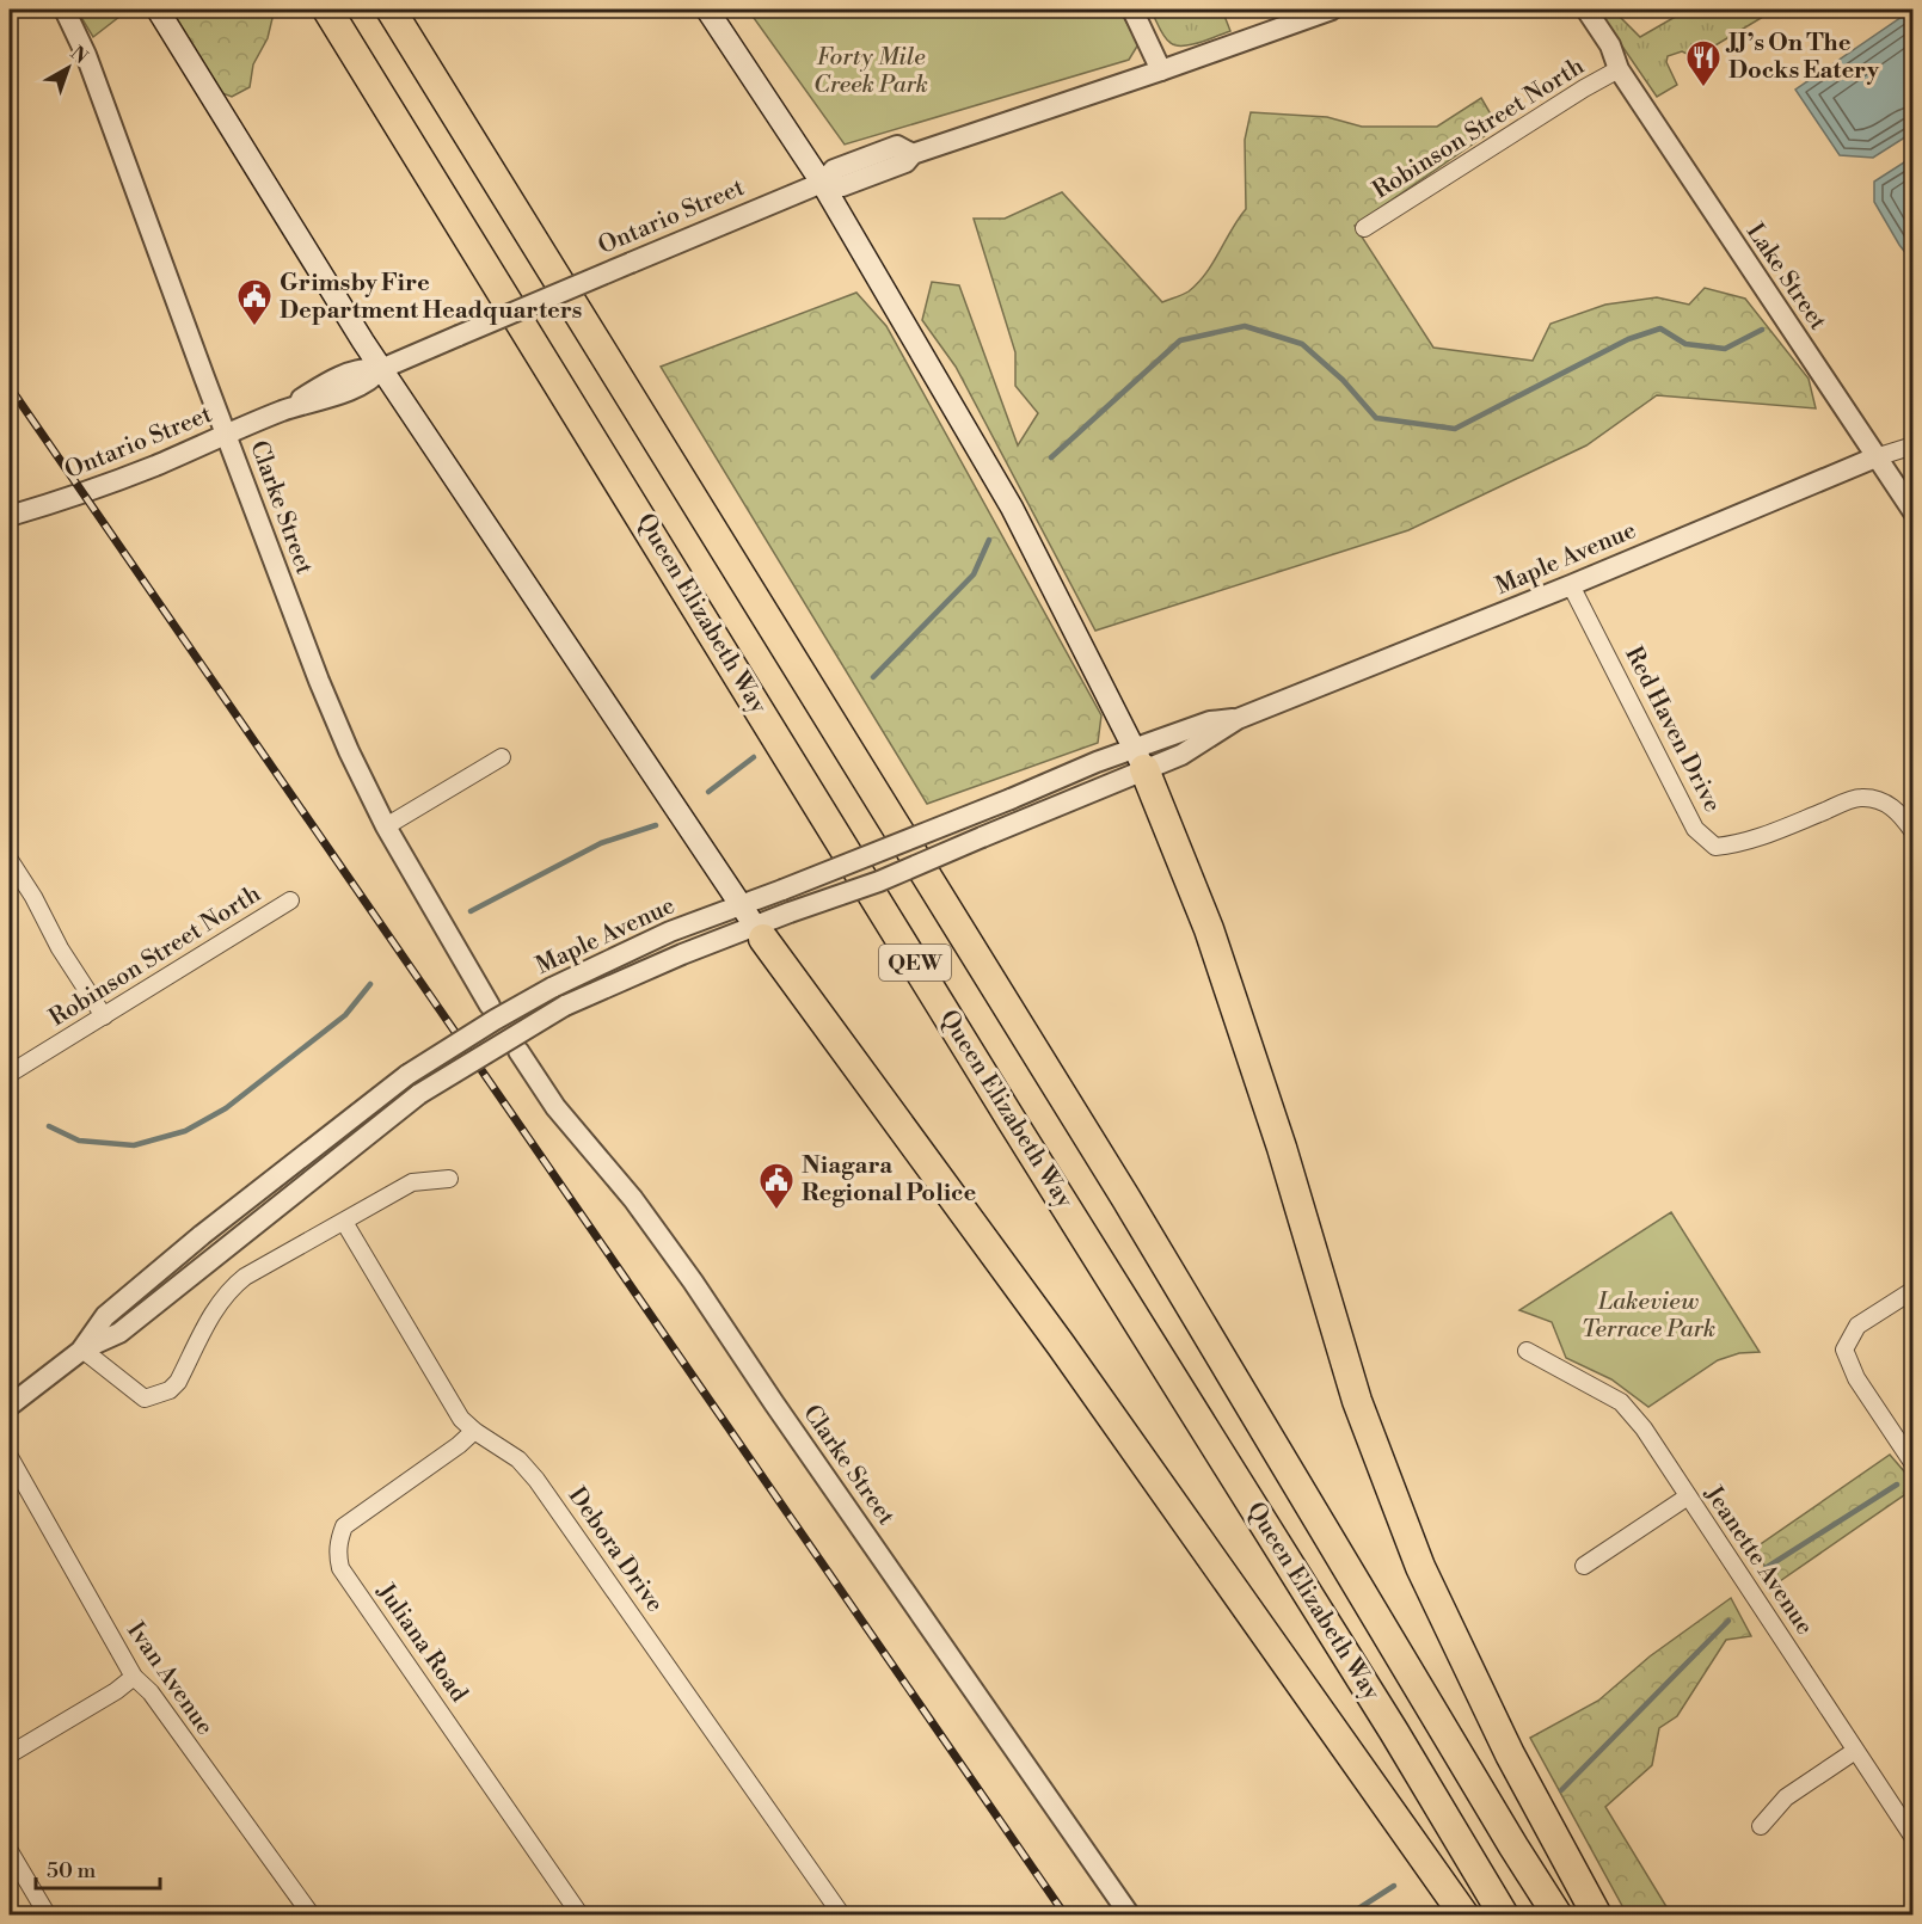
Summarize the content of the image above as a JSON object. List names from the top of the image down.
{
  "streets": {
    "highway": ["Queen Elizabeth Way", "QEW"],
    "street": [
      "Robinson Street North",
      "Ontario Street",
      "Lake Street",
      "Clarke Street",
      "Maple Avenue",
      "Red Haven Drive",
      "Debora Drive",
      "Jeanette Avenue",
      "Juliana Road",
      "Ivan Avenue"
    ]
  },
  "crossings": [
    ["Robinson Street North", "Lake Street"],
    ["Ontario Street", "Clarke Street"],
    ["Lake Street", "Maple Avenue"],
    ["Maple Avenue", "Red Haven Drive"],
    ["Debora Drive", "Juliana Road"]
  ],
  "parks": ["Forty Mile Creek Park", "Lakeview Terrace Park"],
  "places": {
    "restaurant": ["JJ’s On The Docks Eatery"],
    "public building": ["Grimsby Fire Department Headquarters", "Niagara Regional Police"]
  },
  "scale_bar": "50 m",
  "north": "top right"
}
